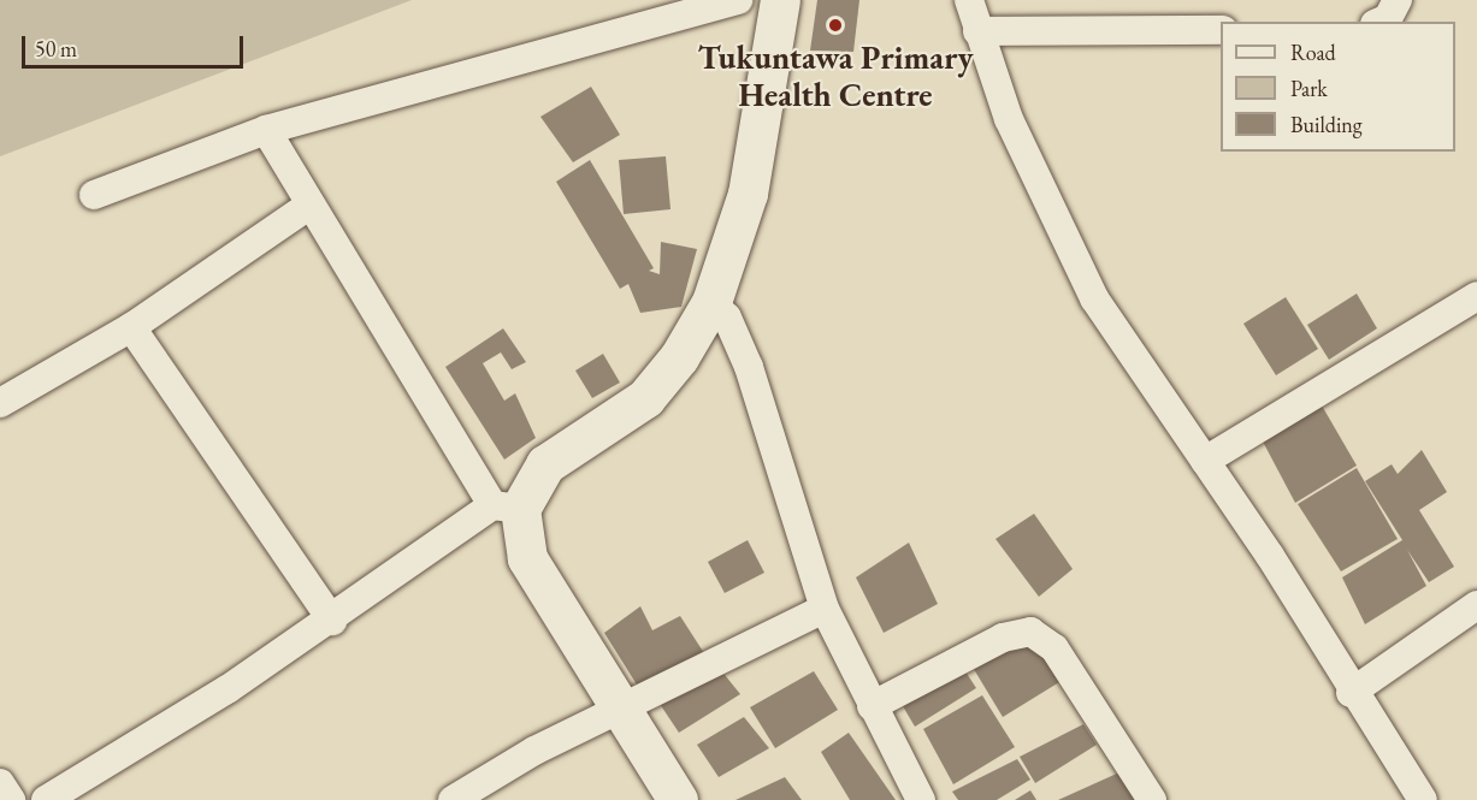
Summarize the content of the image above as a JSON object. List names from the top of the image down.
{
  "places": ["Tukuntawa Primary Health Centre"],
  "legend": ["Road", "Park", "Building"],
  "scale_bar": "50 m"
}
